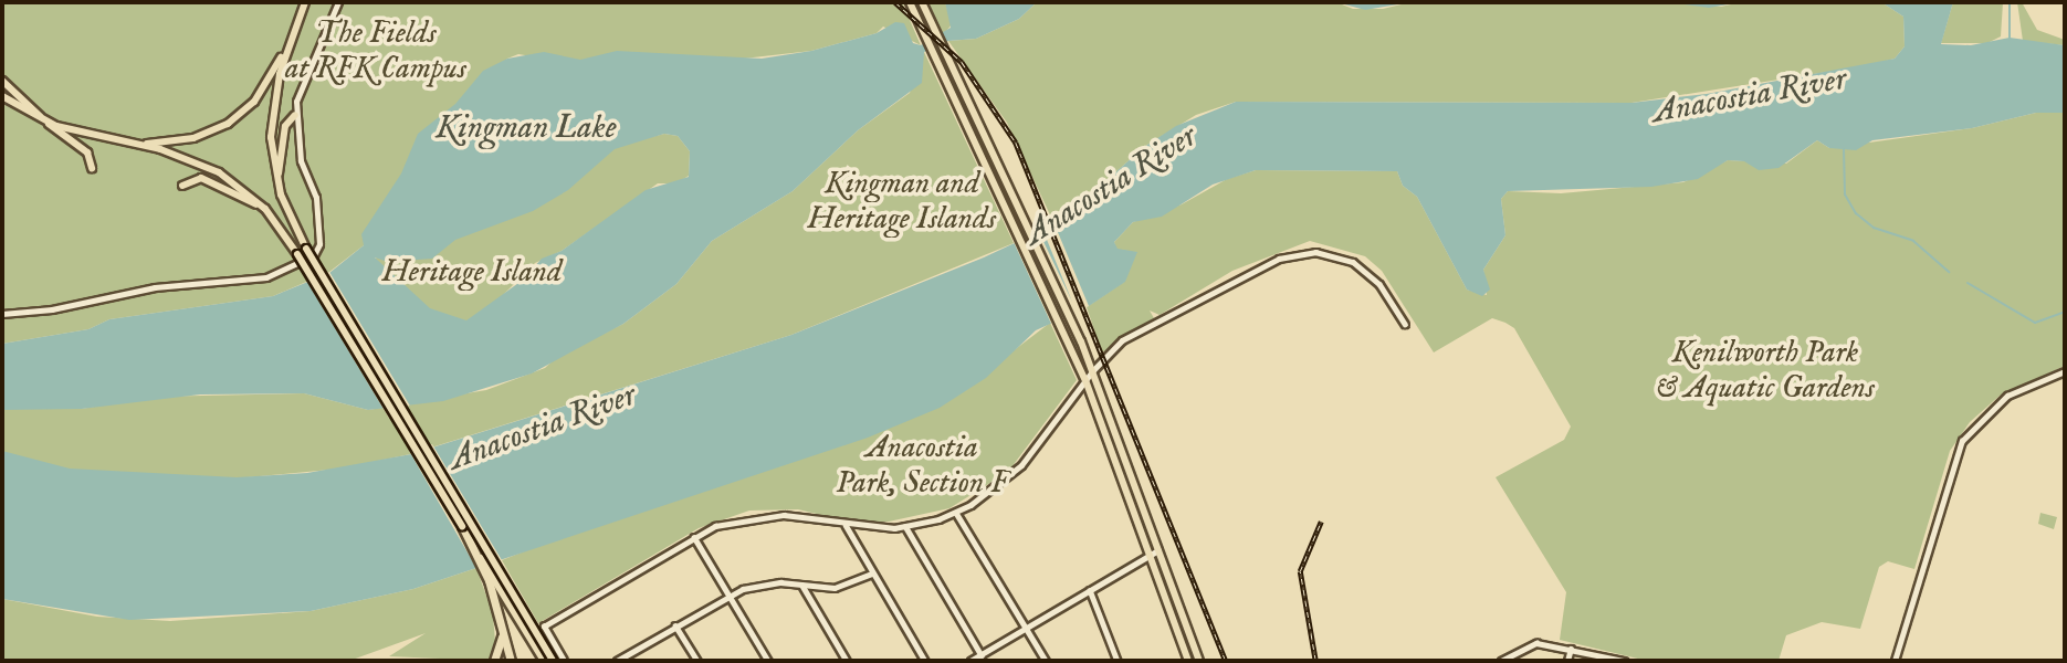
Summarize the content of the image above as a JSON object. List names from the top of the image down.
{
  "water": ["Anacostia River", "Kingman Lake"],
  "parks": [
    "The Fields at RFK Campus",
    "Kingman and Heritage Islands",
    "Heritage Island",
    "Kenilworth Park & Aquatic Gardens",
    "Anacostia Park, Section F"
  ]
}
